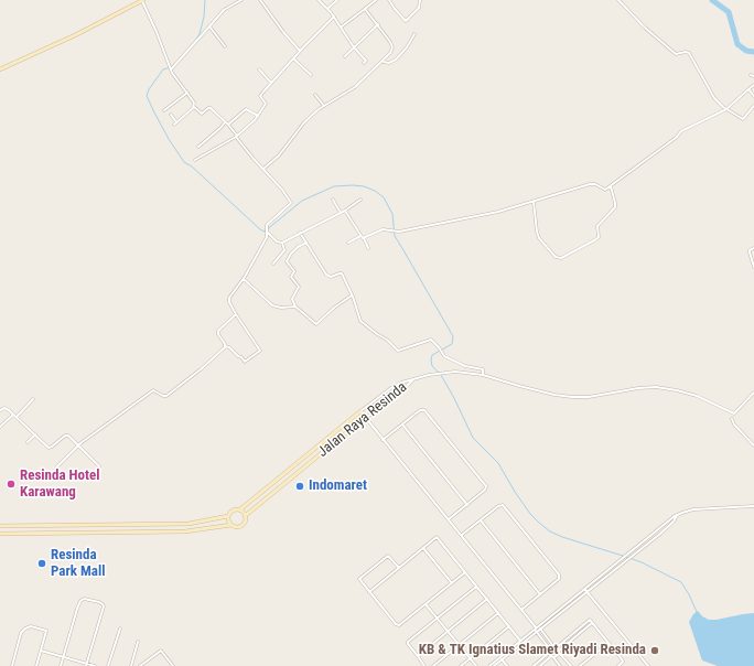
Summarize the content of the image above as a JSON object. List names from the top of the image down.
{
  "streets": {
    "street": ["Jalan Raya Resinda"]
  },
  "places": [
    "Resinda Hotel Karawang",
    "Indomaret",
    "Resinda Park Mall",
    "KB & TK Ignatius Slamet Riyadi Resinda"
  ]
}
